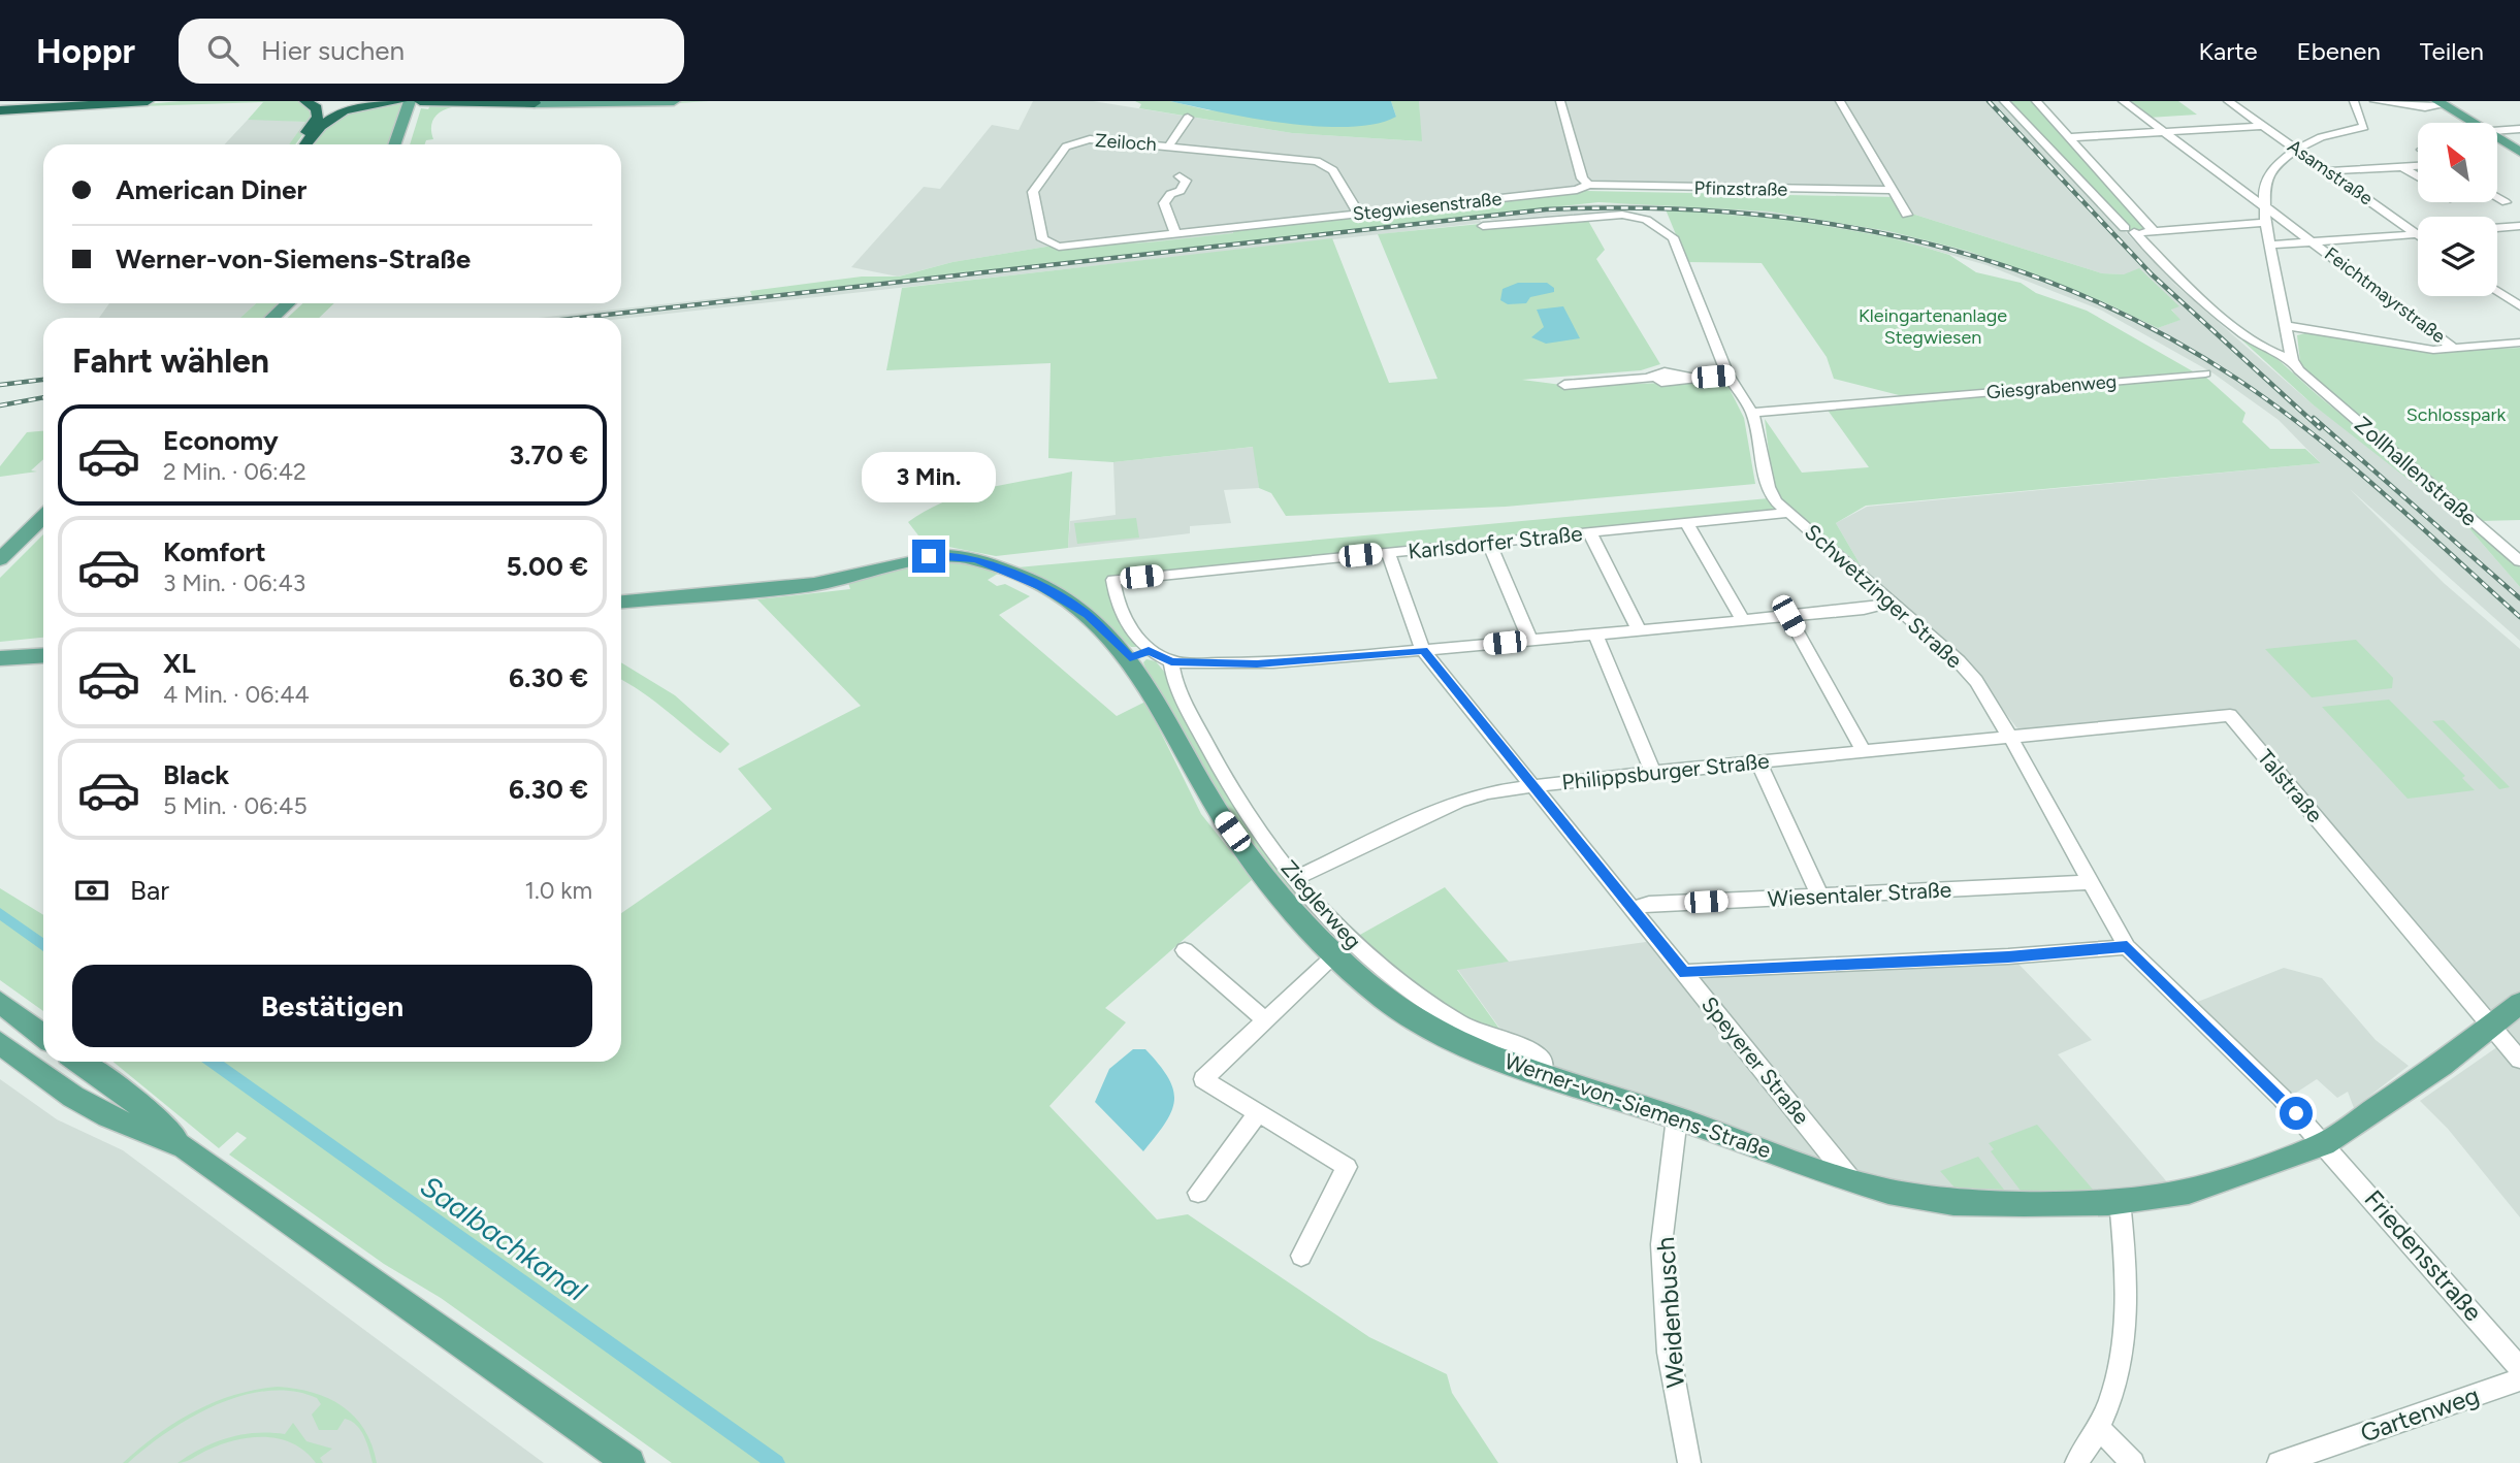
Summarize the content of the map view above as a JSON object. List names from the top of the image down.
{
  "streets": {
    "main road": ["Werner-von-Siemens-Straße"],
    "street": [
      "Zeiloch",
      "Asamstraße",
      "Pfinzstraße",
      "Stegwiesenstraße",
      "Feichtmayrstraße",
      "Giesgrabenweg",
      "Zollhallenstraße",
      "Karlsdorfer Straße",
      "Schwetzinger Straße",
      "Philippsburger Straße",
      "Talstraße",
      "Wiesentaler Straße",
      "Zieglerweg",
      "Speyerer Straße",
      "Friedensstraße",
      "Weidenbusch",
      "Gartenweg"
    ]
  },
  "crossings": [
    ["Zeiloch", "Stegwiesenstraße"],
    ["Pfinzstraße", "Stegwiesenstraße"],
    ["Giesgrabenweg", "Schwetzinger Straße"],
    ["Karlsdorfer Straße", "Schwetzinger Straße"],
    ["Karlsdorfer Straße", "Speyerer Straße"],
    ["Karlsdorfer Straße", "Werner-von-Siemens-Straße"],
    ["Schwetzinger Straße", "Philippsburger Straße"],
    ["Schwetzinger Straße", "Talstraße"],
    ["Schwetzinger Straße", "Wiesentaler Straße"],
    ["Schwetzinger Straße", "Werner-von-Siemens-Straße"],
    ["Schwetzinger Straße", "Friedensstraße"],
    ["Philippsburger Straße", "Talstraße"],
    ["Philippsburger Straße", "Zieglerweg"],
    ["Philippsburger Straße", "Speyerer Straße"],
    ["Talstraße", "Werner-von-Siemens-Straße"],
    ["Wiesentaler Straße", "Speyerer Straße"],
    ["Zieglerweg", "Werner-von-Siemens-Straße"],
    ["Speyerer Straße", "Werner-von-Siemens-Straße"],
    ["Werner-von-Siemens-Straße", "Friedensstraße"],
    ["Werner-von-Siemens-Straße", "Weidenbusch"]
  ],
  "water": ["Saalbachkanal"],
  "parks": ["Kleingartenanlage Stegwiesen", "Schlosspark"],
  "north": "top left",
  "page": {
    "header": "Hoppr",
    "search": "Hier suchen",
    "nav": ["Karte", "Ebenen", "Teilen"],
    "banner": ["American Diner", "Werner-von-Siemens-Straße"],
    "heading": "Fahrt wählen",
    "list": [
      {
        "name": "Economy",
        "note": "2 Min. · 06:42",
        "value": "3.70 €"
      },
      {
        "name": "Komfort",
        "note": "3 Min. · 06:43",
        "value": "5.00 €"
      },
      {
        "name": "XL",
        "note": "4 Min. · 06:44",
        "value": "6.30 €"
      },
      {
        "name": "Black",
        "note": "5 Min. · 06:45",
        "value": "6.30 €"
      }
    ],
    "bubble": "3 Min.",
    "pay": ["Bar", "1.0 km"],
    "buttons": "Bestätigen"
  }
}
